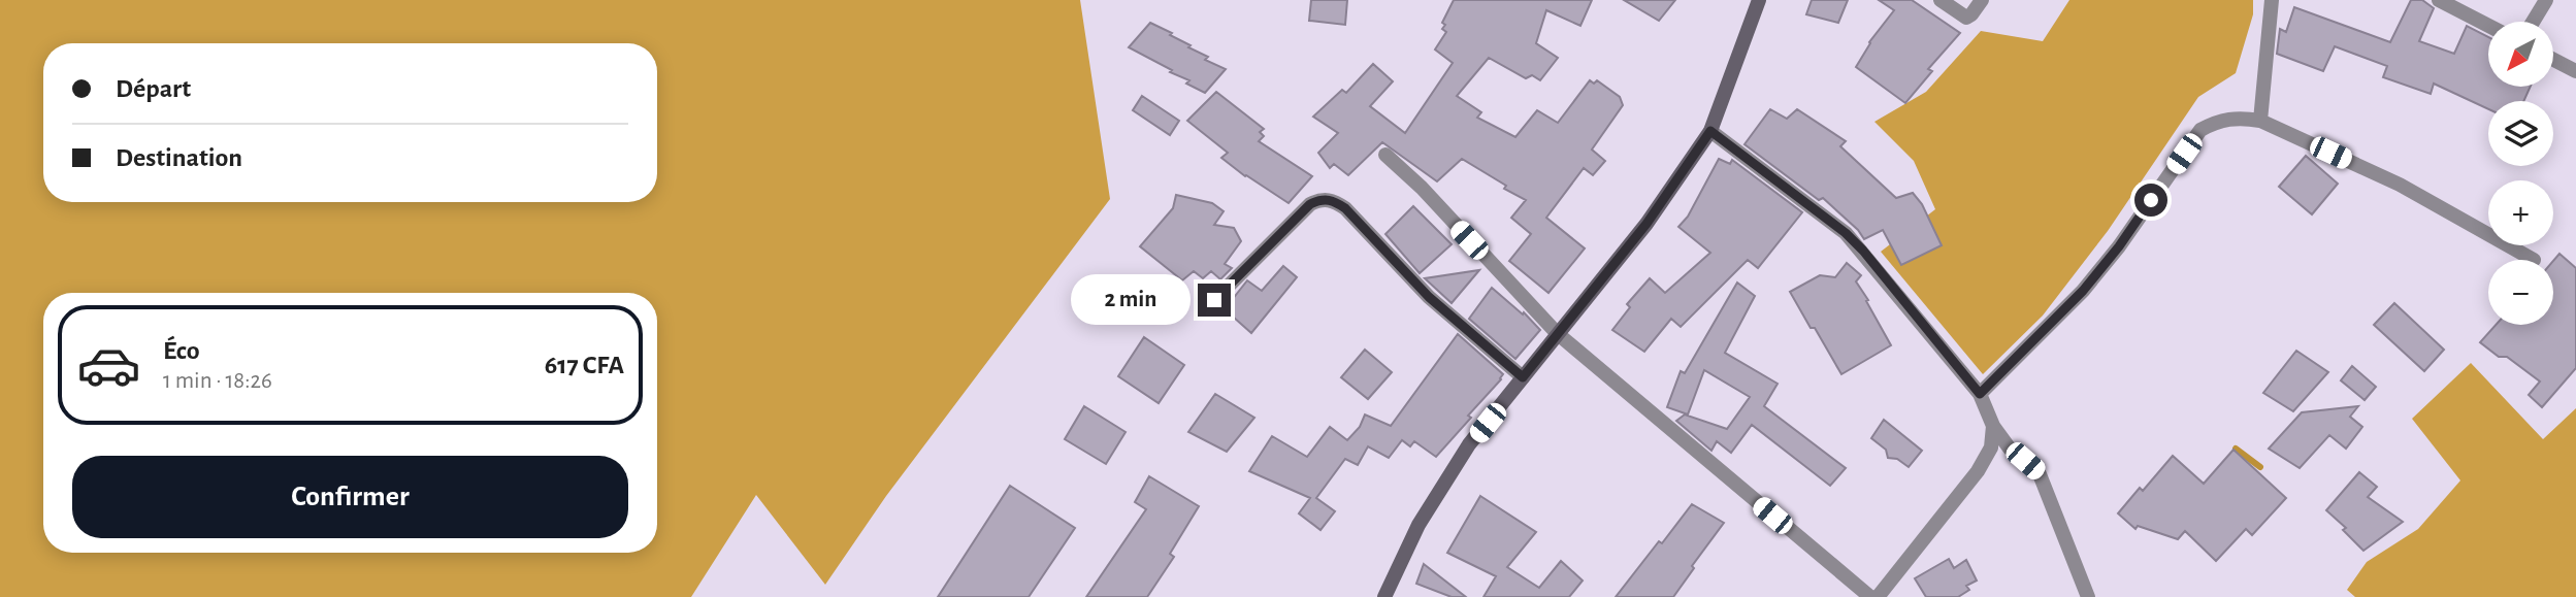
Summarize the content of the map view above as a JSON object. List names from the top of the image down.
{
  "north": "bottom left",
  "page": {
    "map_buttons": ["+", "−"],
    "banner": ["Départ", "Destination"],
    "bubble": "2 min",
    "list": [
      {
        "name": "Éco",
        "note": "1 min · 18:26",
        "value": "617 CFA"
      }
    ],
    "buttons": "Confirmer"
  }
}
